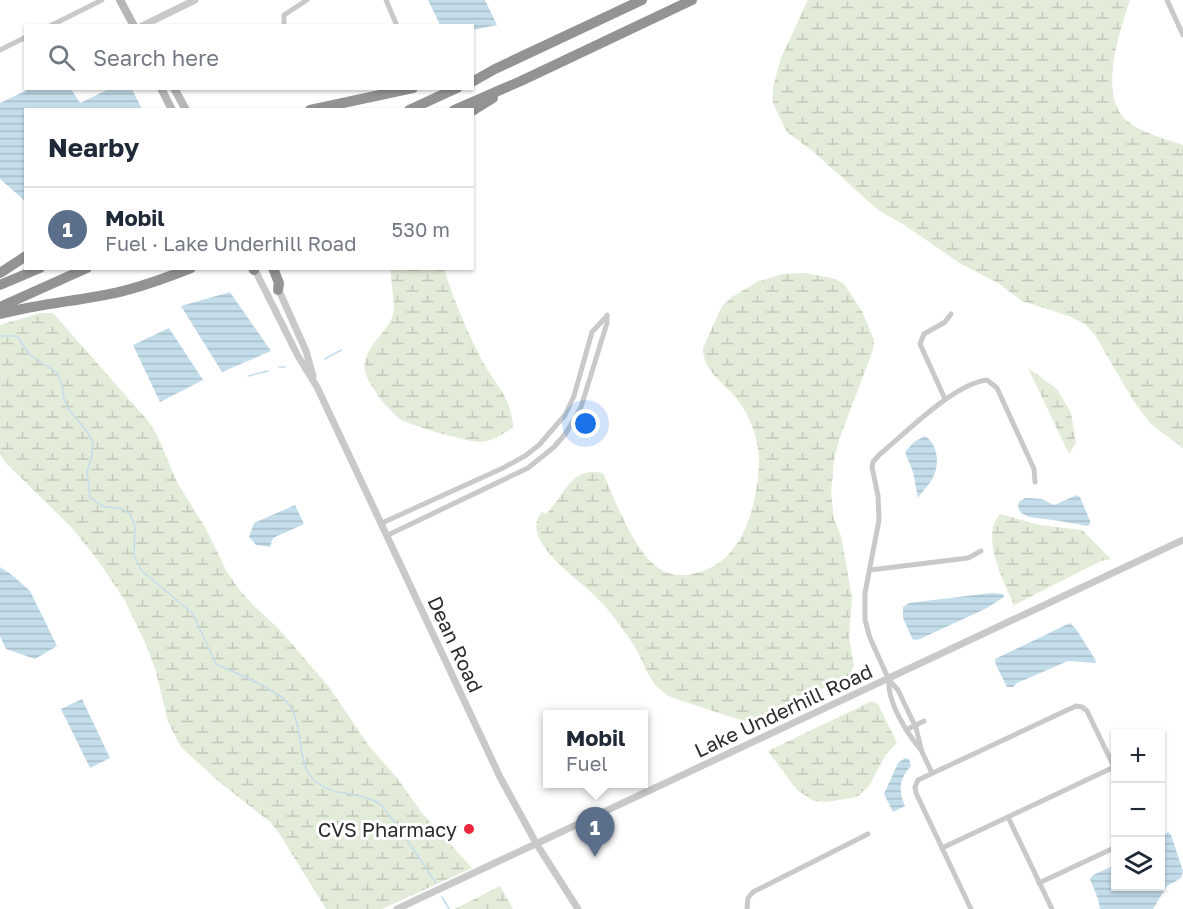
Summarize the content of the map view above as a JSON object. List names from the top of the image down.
{
  "streets": {
    "street": ["Dean Road", "Lake Underhill Road"]
  },
  "crossings": [
    ["Dean Road", "Lake Underhill Road"]
  ],
  "places": ["CVS Pharmacy"],
  "page": {
    "search": "Search here",
    "heading": "Nearby",
    "list": [
      {
        "mark": "1",
        "name": "Mobil",
        "note": "Fuel · Lake Underhill Road",
        "value": "530 m"
      }
    ],
    "popup": ["Mobil", "Fuel"],
    "map_buttons": ["+", "−"],
    "pins": "1"
  }
}
